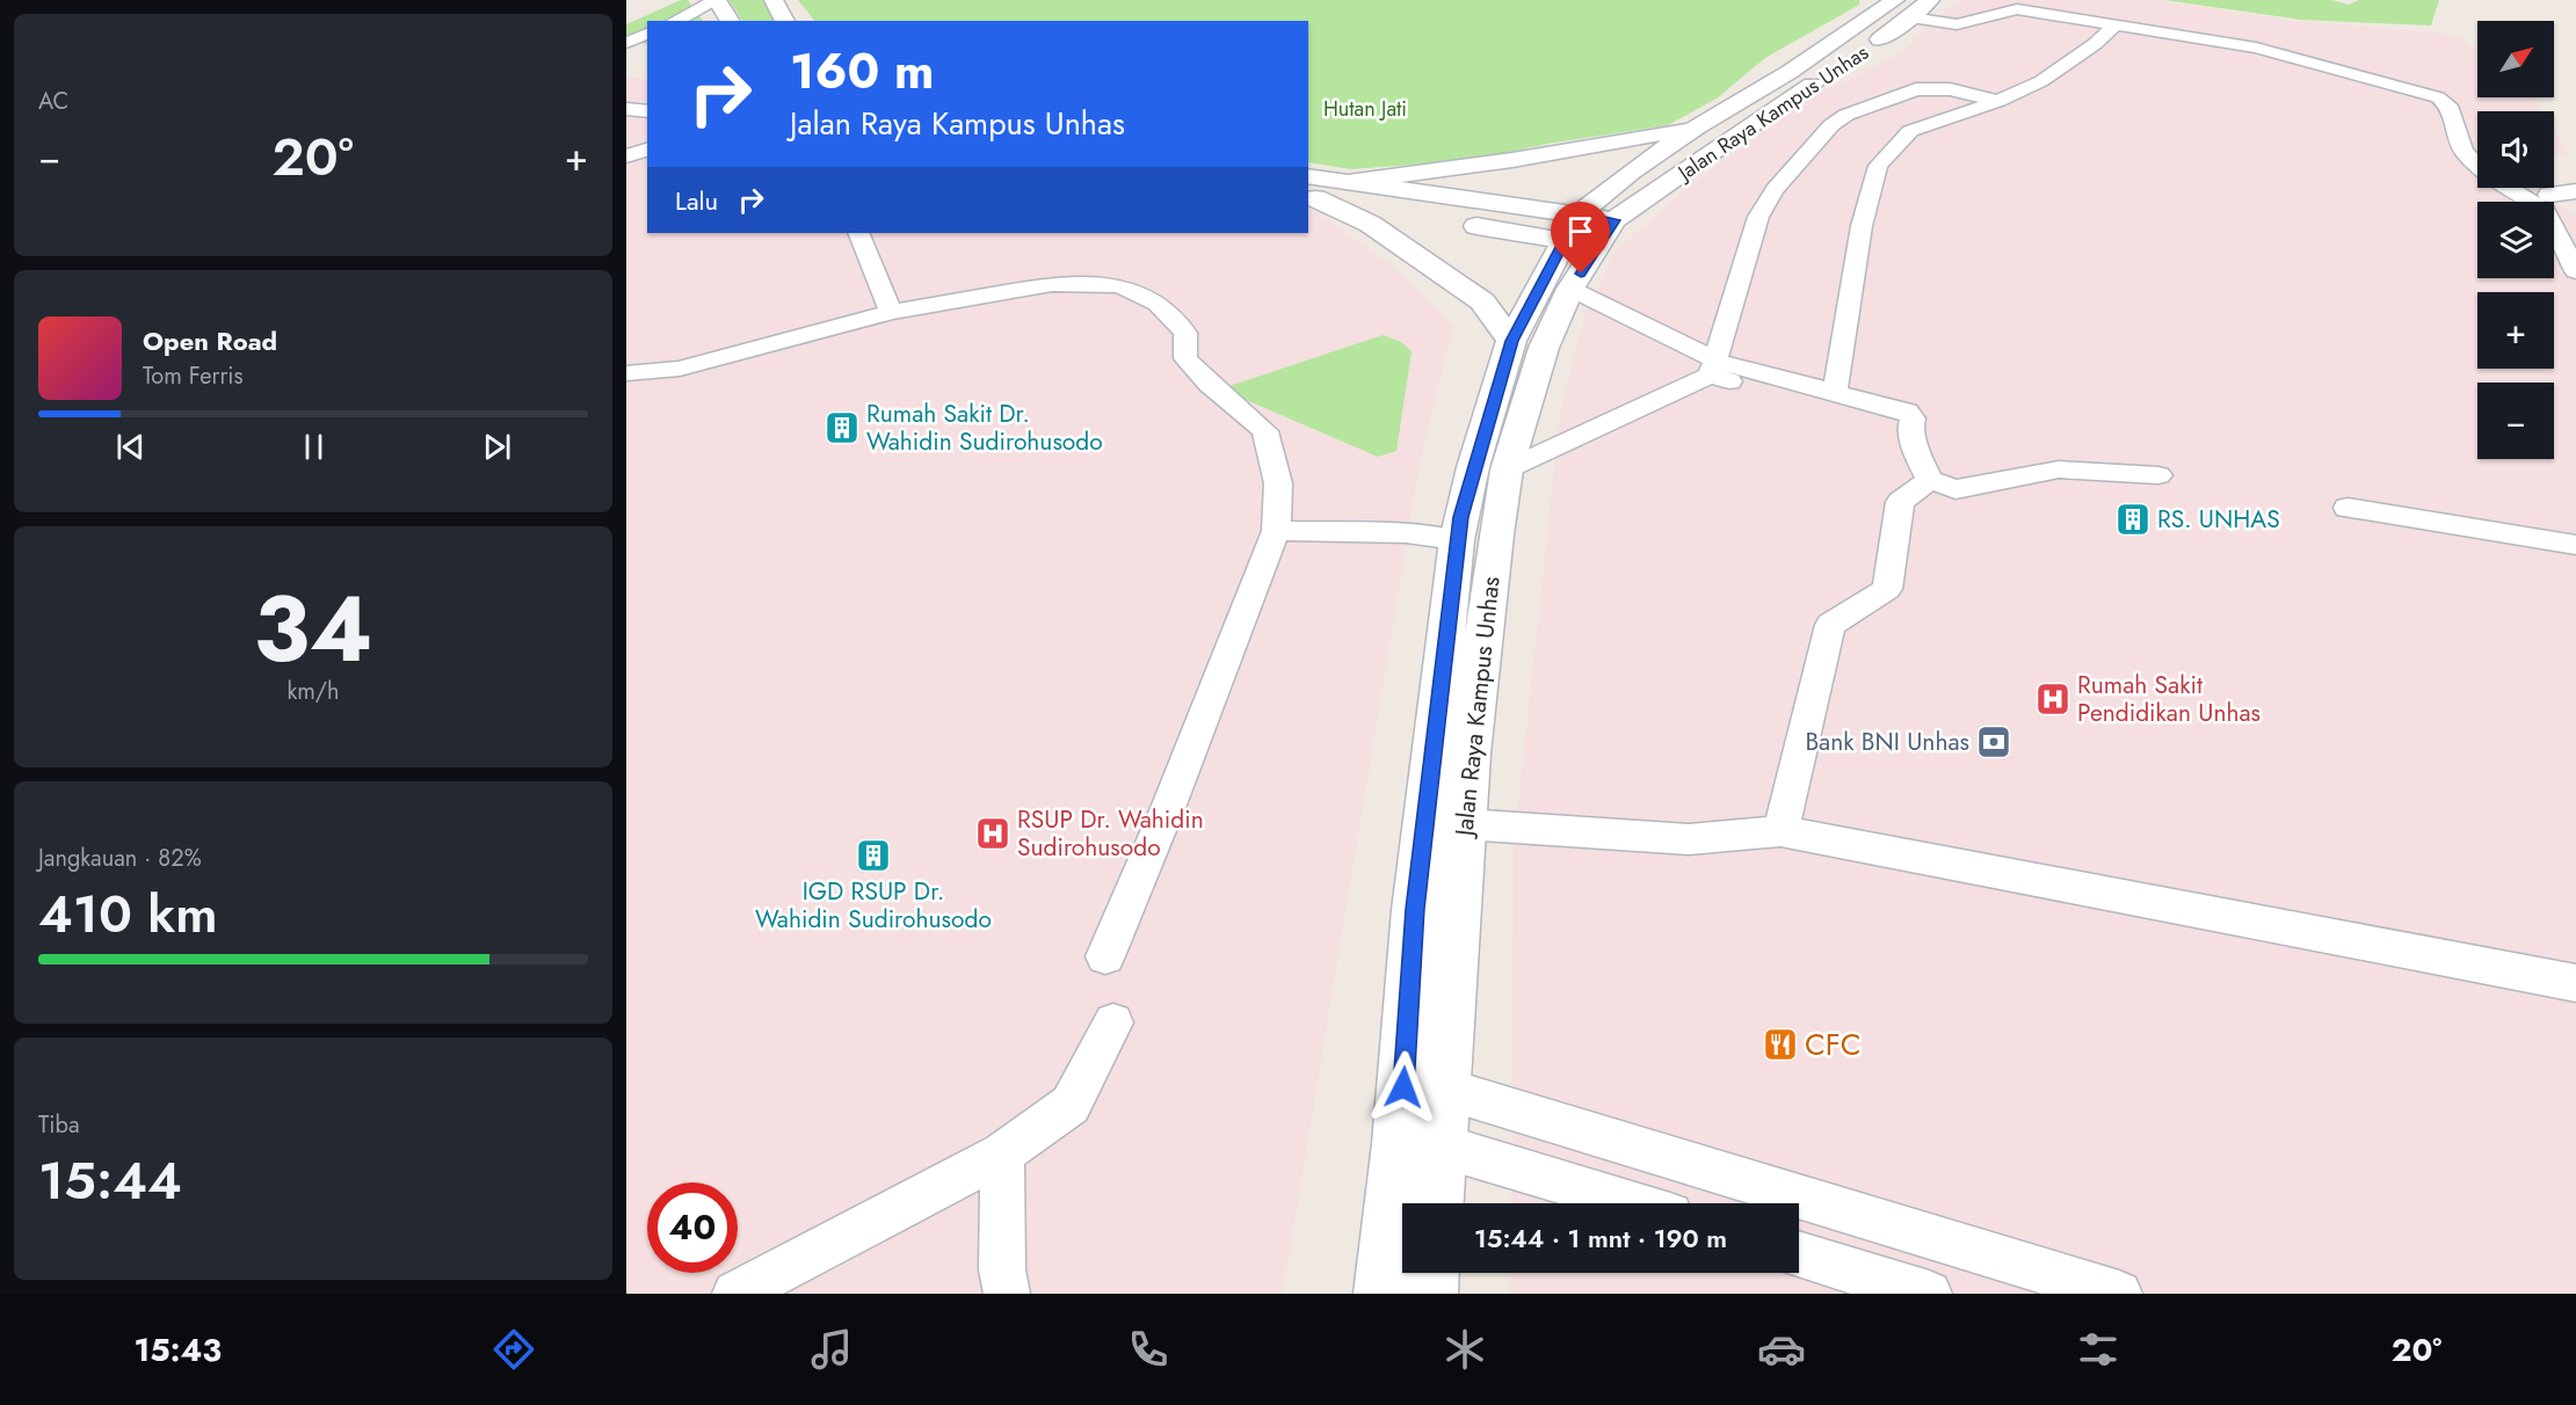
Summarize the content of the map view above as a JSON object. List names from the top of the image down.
{
  "streets": {
    "street": ["Jalan Raya Kampus Unhas"]
  },
  "parks": ["Hutan Jati"],
  "places": {
    "building": ["Rumah Sakit Dr. Wahidin Sudirohusodo", "RS. UNHAS", "IGD RSUP Dr. Wahidin Sudirohusodo"],
    "hospital": ["Rumah Sakit Pendidikan Unhas", "RSUP Dr. Wahidin Sudirohusodo"],
    "bank": ["Bank BNI Unhas"],
    "restaurant": ["CFC"]
  },
  "north": "top right",
  "page": {
    "tile": [
      "AC",
      ["34", "km/h"],
      ["Jangkauan · 82%", "410 km"],
      ["Tiba", "15:44"]
    ],
    "map_buttons": ["+", "−"],
    "turn": ["160 m", "Jalan Raya Kampus Unhas"],
    "heat": ["−", "20°", "+"],
    "then": "Lalu",
    "song": ["Open Road", "Tom Ferris"],
    "limit": "40",
    "trip": "15:44 · 1 mnt · 190 m",
    "tabs": ["15:43", "20°"]
  }
}
